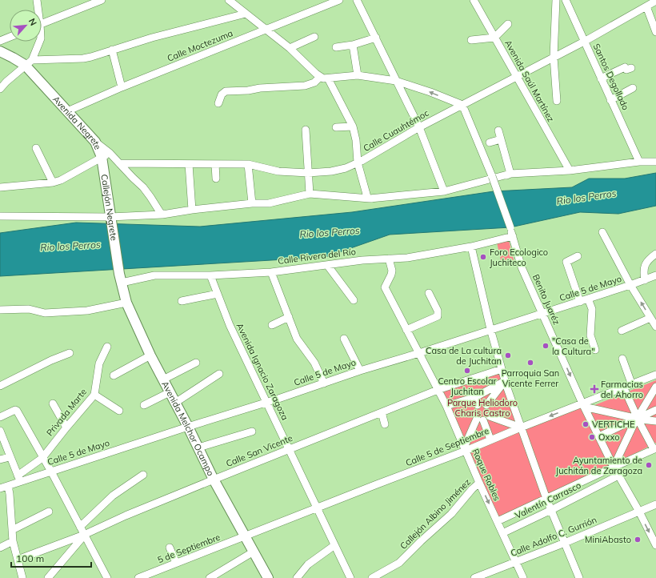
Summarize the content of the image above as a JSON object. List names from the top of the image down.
{
  "streets": {
    "main road": ["Avenida Negrete", "Callejón Negrete", "Avenida Melchor Ocampo"],
    "street": [
      "Calle Moctezuma",
      "Santos Degollado",
      "Avenida Saúl Martínez",
      "Calle Cuauhtémoc",
      "Calle Rivera del Río",
      "Calle 5 de Mayo",
      "Benito Juaréz",
      "Avenida Ignacio Zaragoza",
      "Privada Marte",
      "Calle 5 de Septiembre",
      "Calle San Vicente",
      "Roque Robles",
      "Valentín Carrasco",
      "Callejón Albino Jiménez",
      "Calle Adolfo C. Gurrión",
      "5 de Septiembre"
    ]
  },
  "crossings": [
    ["Calle Moctezuma", "Avenida Negrete"],
    ["Santos Degollado", "Calle Cuauhtémoc"],
    ["Avenida Saúl Martínez", "Calle Cuauhtémoc"],
    ["Avenida Negrete", "Calle Cuauhtémoc"],
    ["Avenida Negrete", "Callejón Negrete"],
    ["Calle Cuauhtémoc", "Benito Juaréz"],
    ["Callejón Negrete", "Calle Rivera del Río"],
    ["Callejón Negrete", "Avenida Melchor Ocampo"],
    ["Calle Rivera del Río", "Benito Juaréz"],
    ["Calle Rivera del Río", "Avenida Ignacio Zaragoza"],
    ["Calle Rivera del Río", "Avenida Melchor Ocampo"],
    ["Calle Rivera del Río", "Roque Robles"],
    ["Calle 5 de Mayo", "Benito Juaréz"],
    ["Calle 5 de Mayo", "Avenida Ignacio Zaragoza"],
    ["Calle 5 de Mayo", "Privada Marte"],
    ["Calle 5 de Mayo", "Avenida Melchor Ocampo"],
    ["Calle 5 de Mayo", "Roque Robles"],
    ["Benito Juaréz", "Calle 5 de Septiembre"],
    ["Benito Juaréz", "Valentín Carrasco"],
    ["Benito Juaréz", "Calle Adolfo C. Gurrión"],
    ["Avenida Ignacio Zaragoza", "Calle 5 de Septiembre"],
    ["Avenida Ignacio Zaragoza", "Calle San Vicente"],
    ["Avenida Melchor Ocampo", "Calle 5 de Septiembre"],
    ["Avenida Melchor Ocampo", "Calle San Vicente"],
    ["Avenida Melchor Ocampo", "5 de Septiembre"],
    ["Calle 5 de Septiembre", "Roque Robles"],
    ["Calle 5 de Septiembre", "5 de Septiembre"],
    ["Calle San Vicente", "Roque Robles"],
    ["Roque Robles", "Valentín Carrasco"],
    ["Roque Robles", "Callejón Albino Jiménez"],
    ["Roque Robles", "Calle Adolfo C. Gurrión"]
  ],
  "water": ["Rio los Perros"],
  "parks": ["Parque Heliodoro Charis Castro"],
  "places": {
    "other": [
      "Foro Ecologico Juchiteco",
      "\"Casa de la Cultura\"",
      "Casa de La cultura de Juchitan",
      "Parroquia San Vicente Ferrer",
      "Centro Escolar Juchitan",
      "VERTICHE",
      "Oxxo",
      "Ayuntamiento de Juchitán de Zaragoza",
      "MiniAbasto"
    ],
    "health": ["Farmacias del Ahorro"]
  },
  "scale_bar": "100 m",
  "north": "top right"
}
